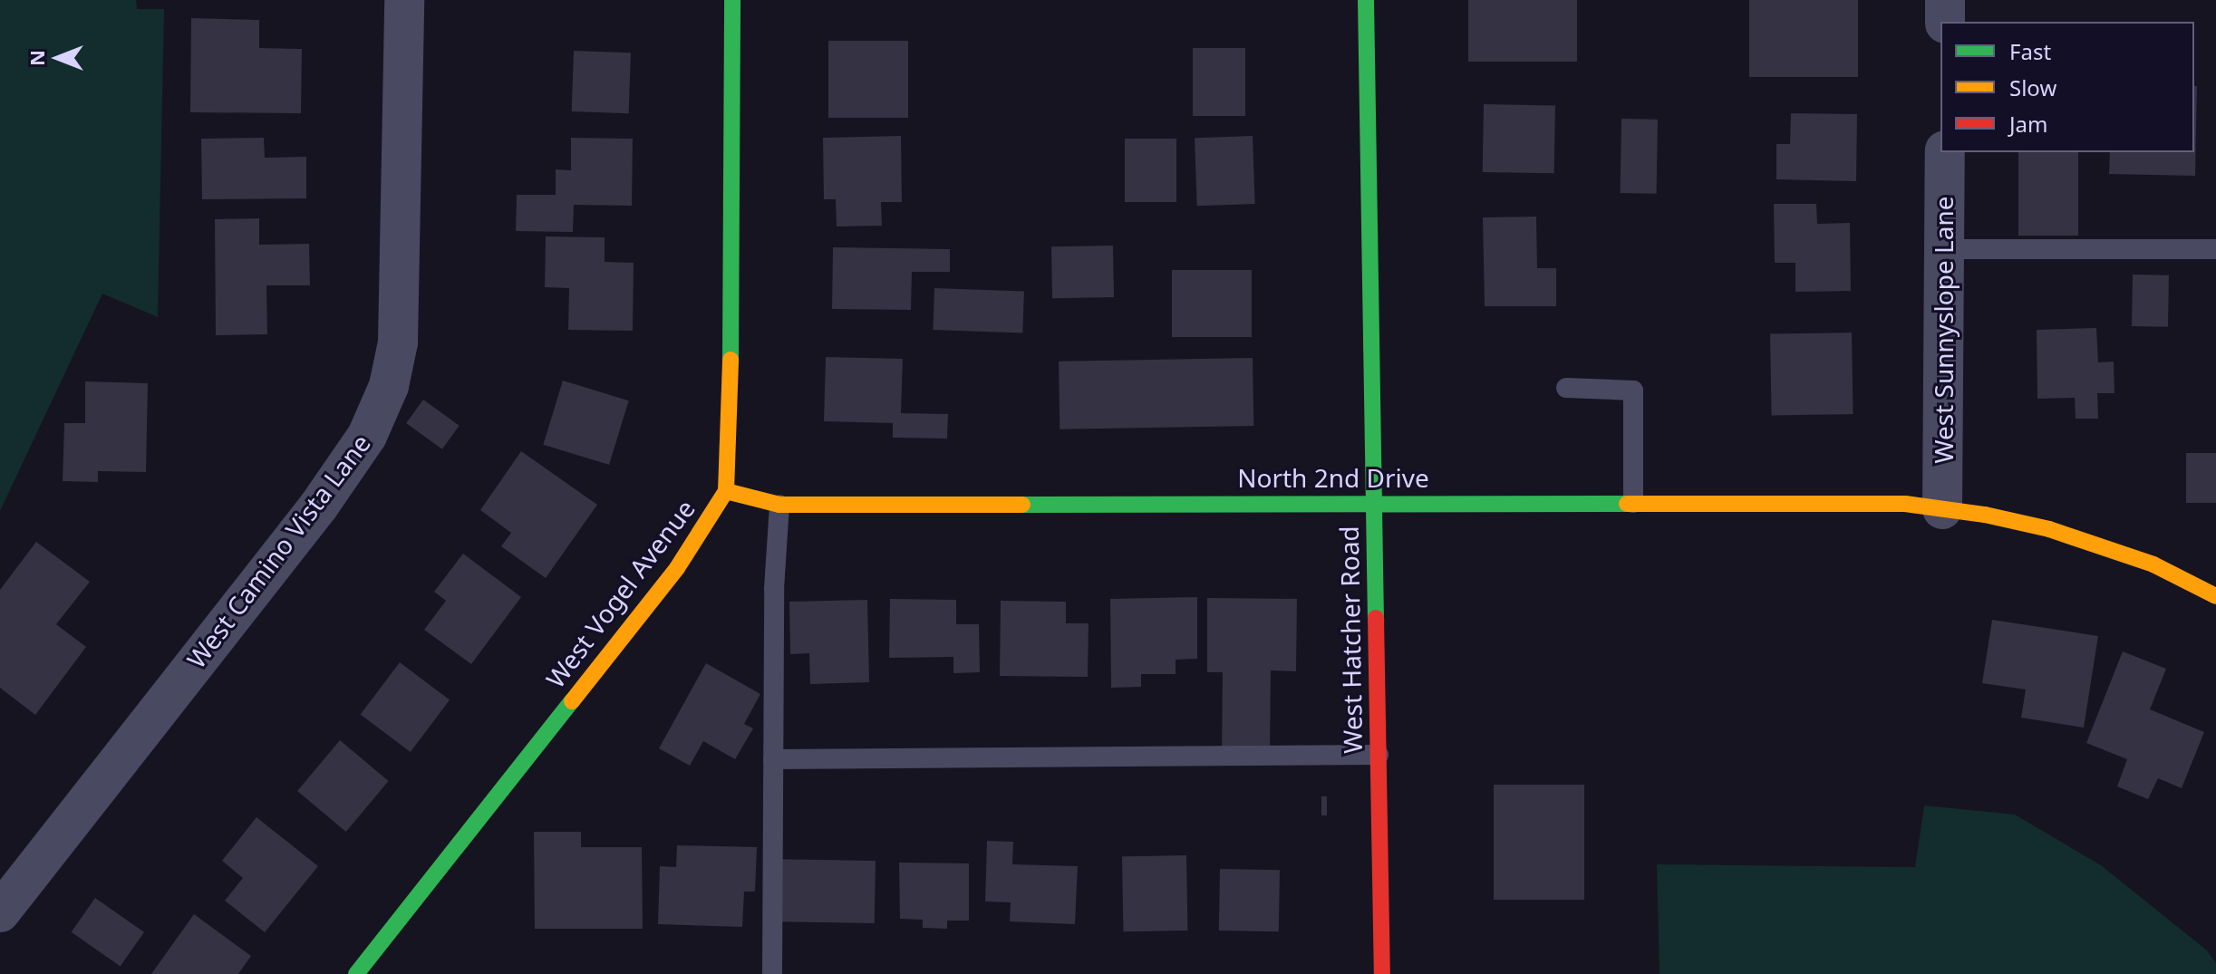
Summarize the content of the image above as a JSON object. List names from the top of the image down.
{
  "streets": {
    "street": [
      "West Sunnyslope Lane",
      "North 2nd Drive",
      "West Camino Vista Lane",
      "West Vogel Avenue",
      "West Hatcher Road"
    ]
  },
  "crossings": [
    ["West Sunnyslope Lane", "North 2nd Drive"],
    ["North 2nd Drive", "West Vogel Avenue"],
    ["North 2nd Drive", "West Hatcher Road"]
  ],
  "legend": ["Fast", "Slow", "Jam"],
  "north": "left"
}
